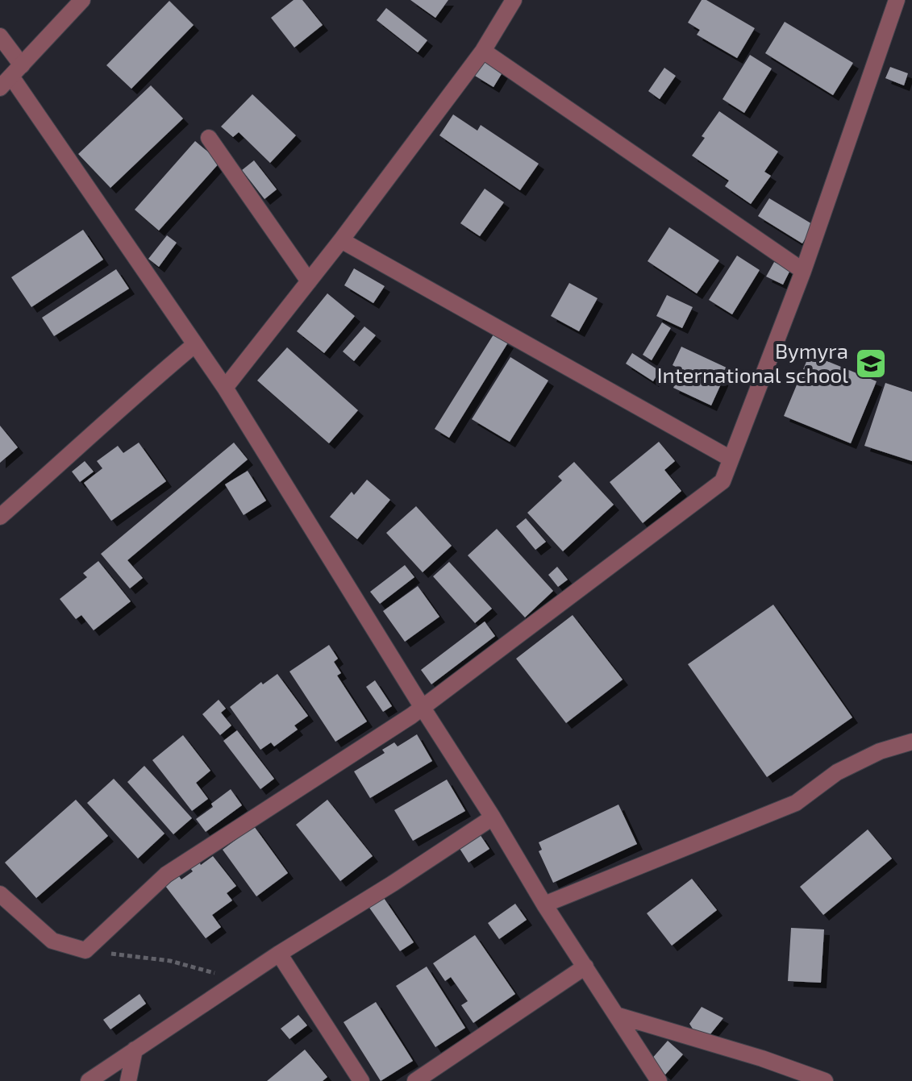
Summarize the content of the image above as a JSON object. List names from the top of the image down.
{
  "places": {
    "school or university": ["Bymyra International school"]
  }
}
